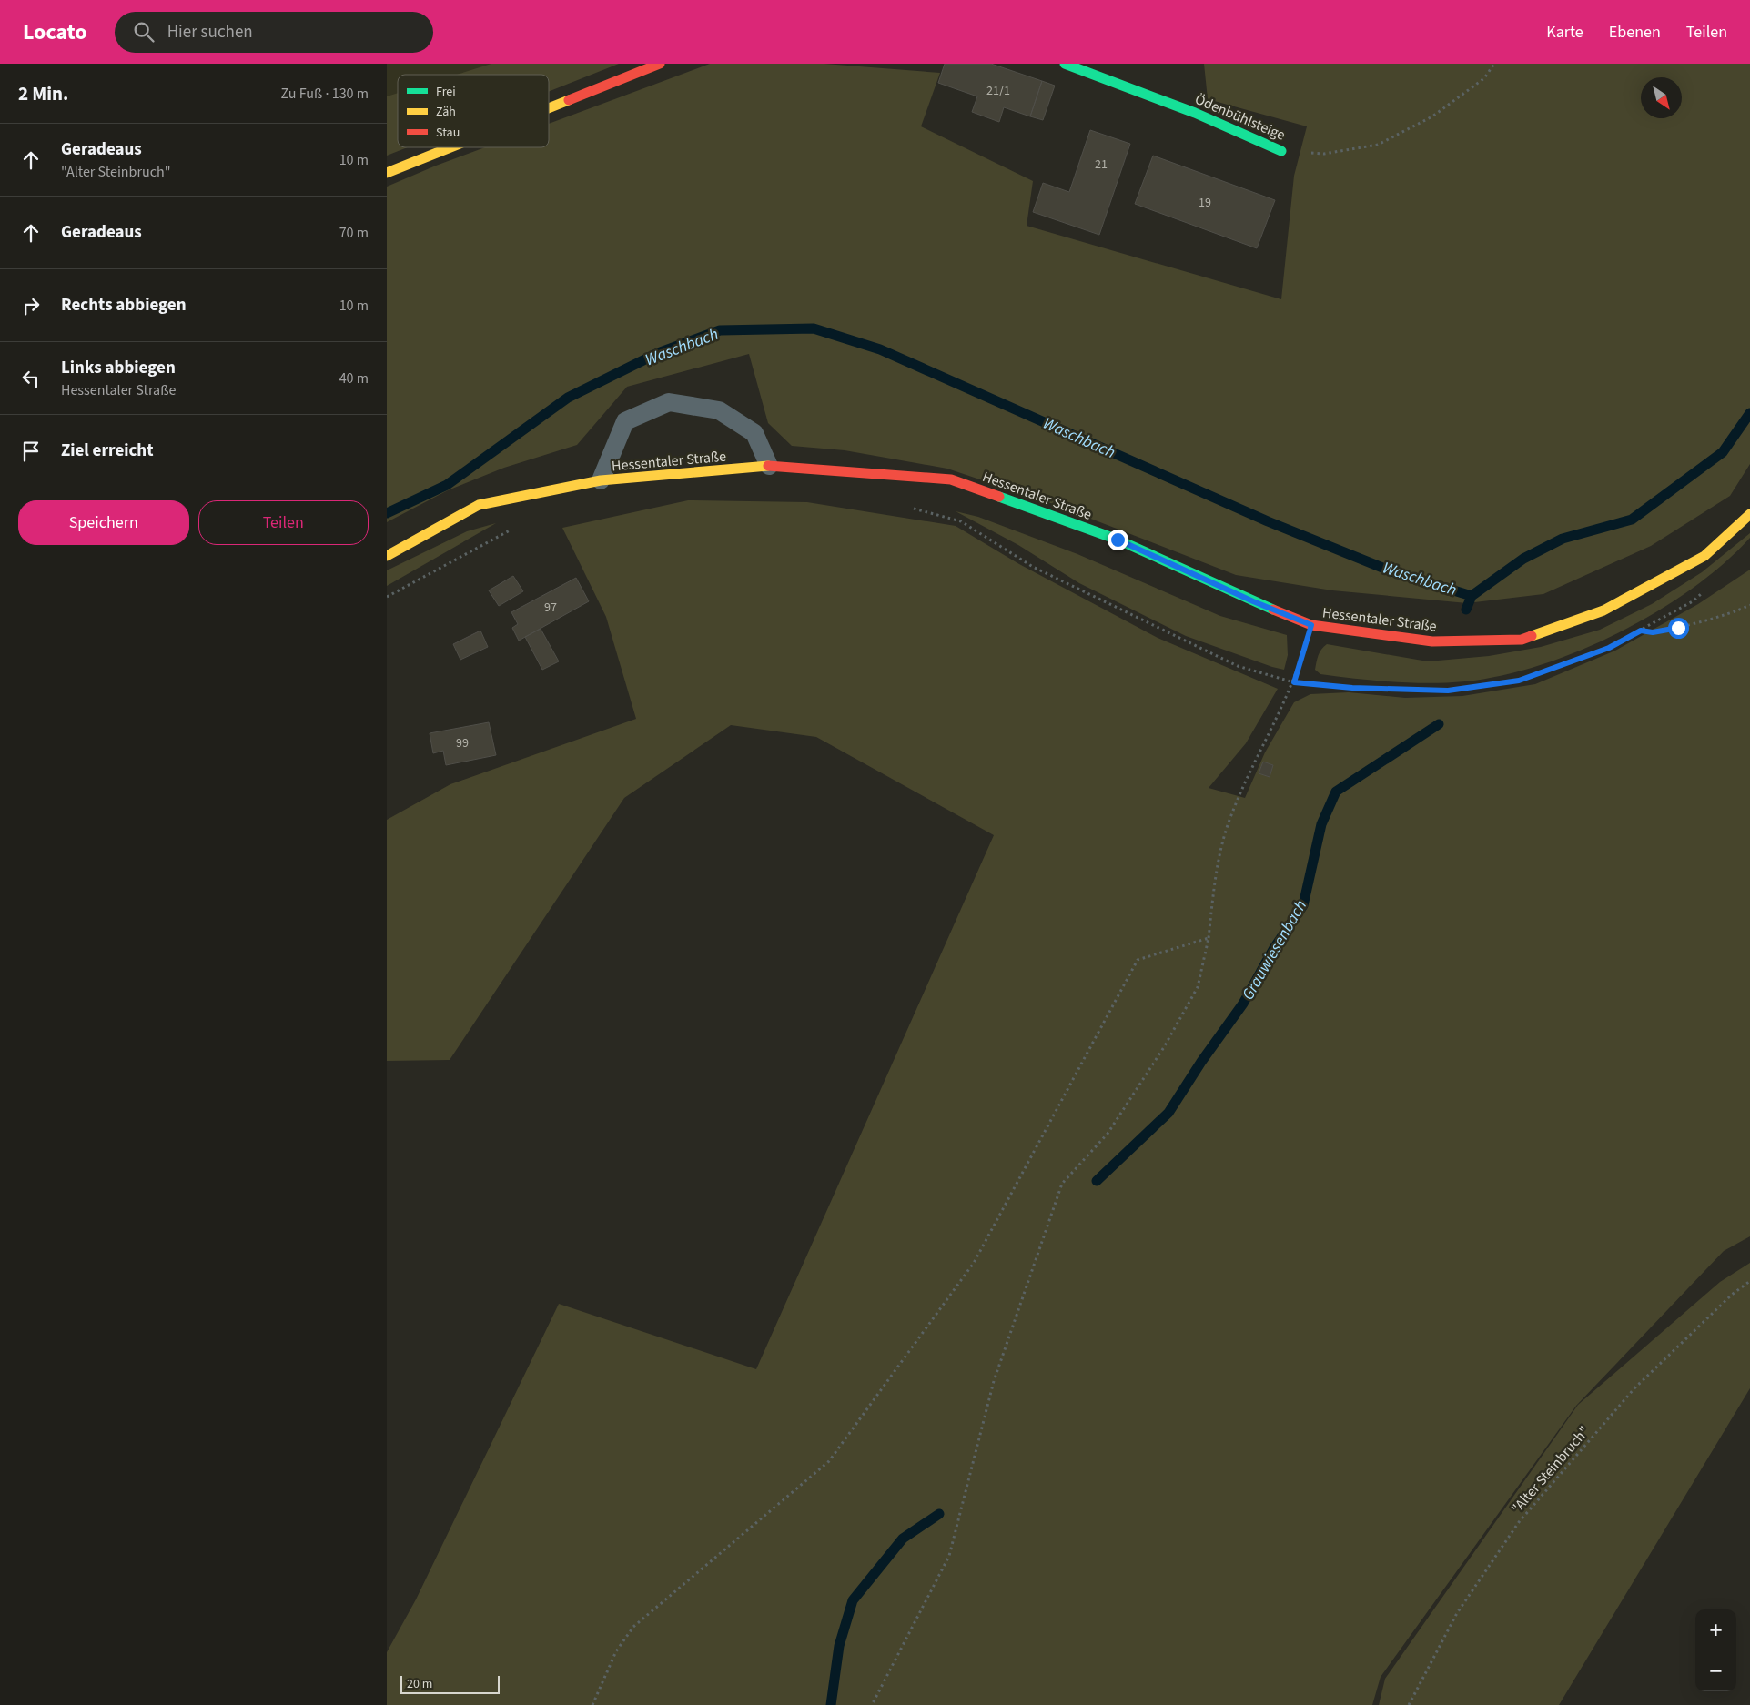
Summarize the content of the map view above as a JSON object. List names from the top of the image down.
{
  "streets": {
    "main road": ["Ödenbühlsteige", "Hessentaler Straße"],
    "path": ["\"Alter Steinbruch\""]
  },
  "water": ["Waschbach", "Grauwiesenbach"],
  "house_numbers": [
    "21/1",
    "21",
    "19",
    "97",
    "99"
  ],
  "legend": ["Frei", "Zäh", "Stau"],
  "scale_bar": "20 m",
  "north": "bottom right",
  "page": {
    "header": "Locato",
    "search": "Hier suchen",
    "nav": ["Karte", "Ebenen", "Teilen"],
    "heading": ["2 Min.", "Zu Fuß · 130 m"],
    "list": [
      ["Geradeaus", "\"Alter Steinbruch\"", "10 m"],
      ["Geradeaus", "70 m"],
      ["Rechts abbiegen", "10 m"],
      ["Links abbiegen", "Hessentaler Straße", "40 m"],
      "Ziel erreicht"
    ],
    "buttons": ["Speichern", "Teilen"],
    "map_buttons": ["+", "−"],
    "scale": "20 m"
  }
}
